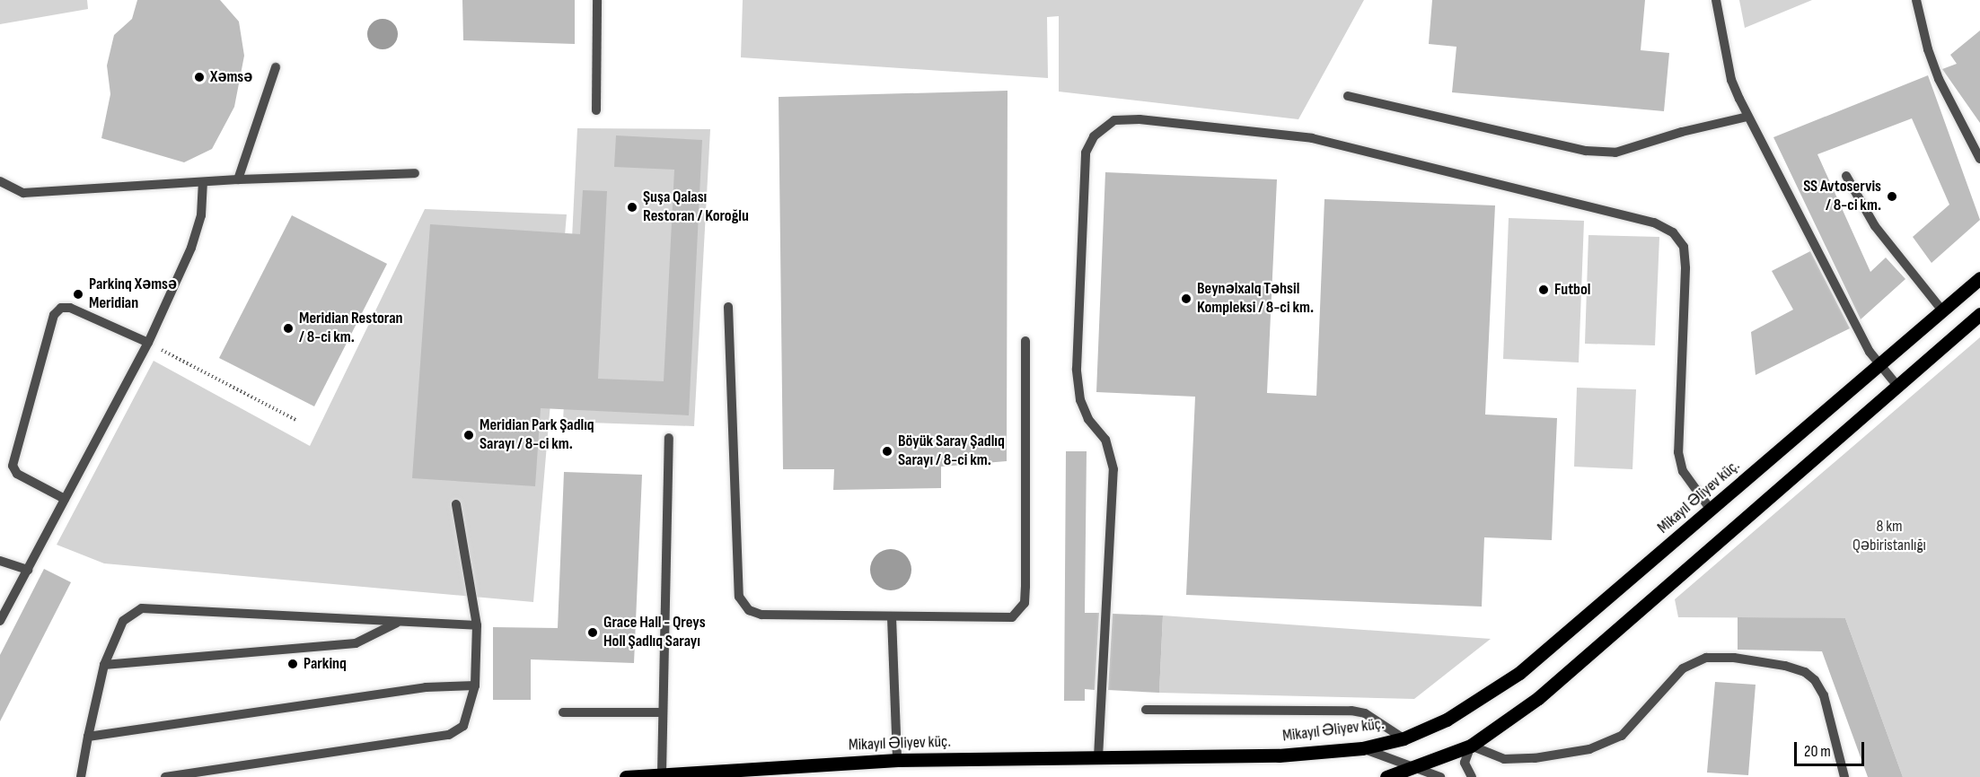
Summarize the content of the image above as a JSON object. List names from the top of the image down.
{
  "streets": {
    "main road": ["Mikayıl Əliyev küç."]
  },
  "parks": ["8 km Qəbiristanlığı"],
  "places": [
    "Xəmsə",
    "SS Avtoservis / 8-ci km.",
    "Şuşa Qalası Restoran / Koroğlu",
    "Futbol",
    "Parkinq Xəmsə Meridian",
    "Beynəlxalq Təhsil Kompleksi / 8-ci km.",
    "Meridian Restoran / 8-ci km.",
    "Meridian Park Şadlıq Sarayı / 8-ci km.",
    "Böyük Saray Şadlıq Sarayı / 8-ci km.",
    "Grace Hall - Qreys Holl Şadlıq Sarayı",
    "Parkinq"
  ],
  "scale_bar": "20 m"
}
